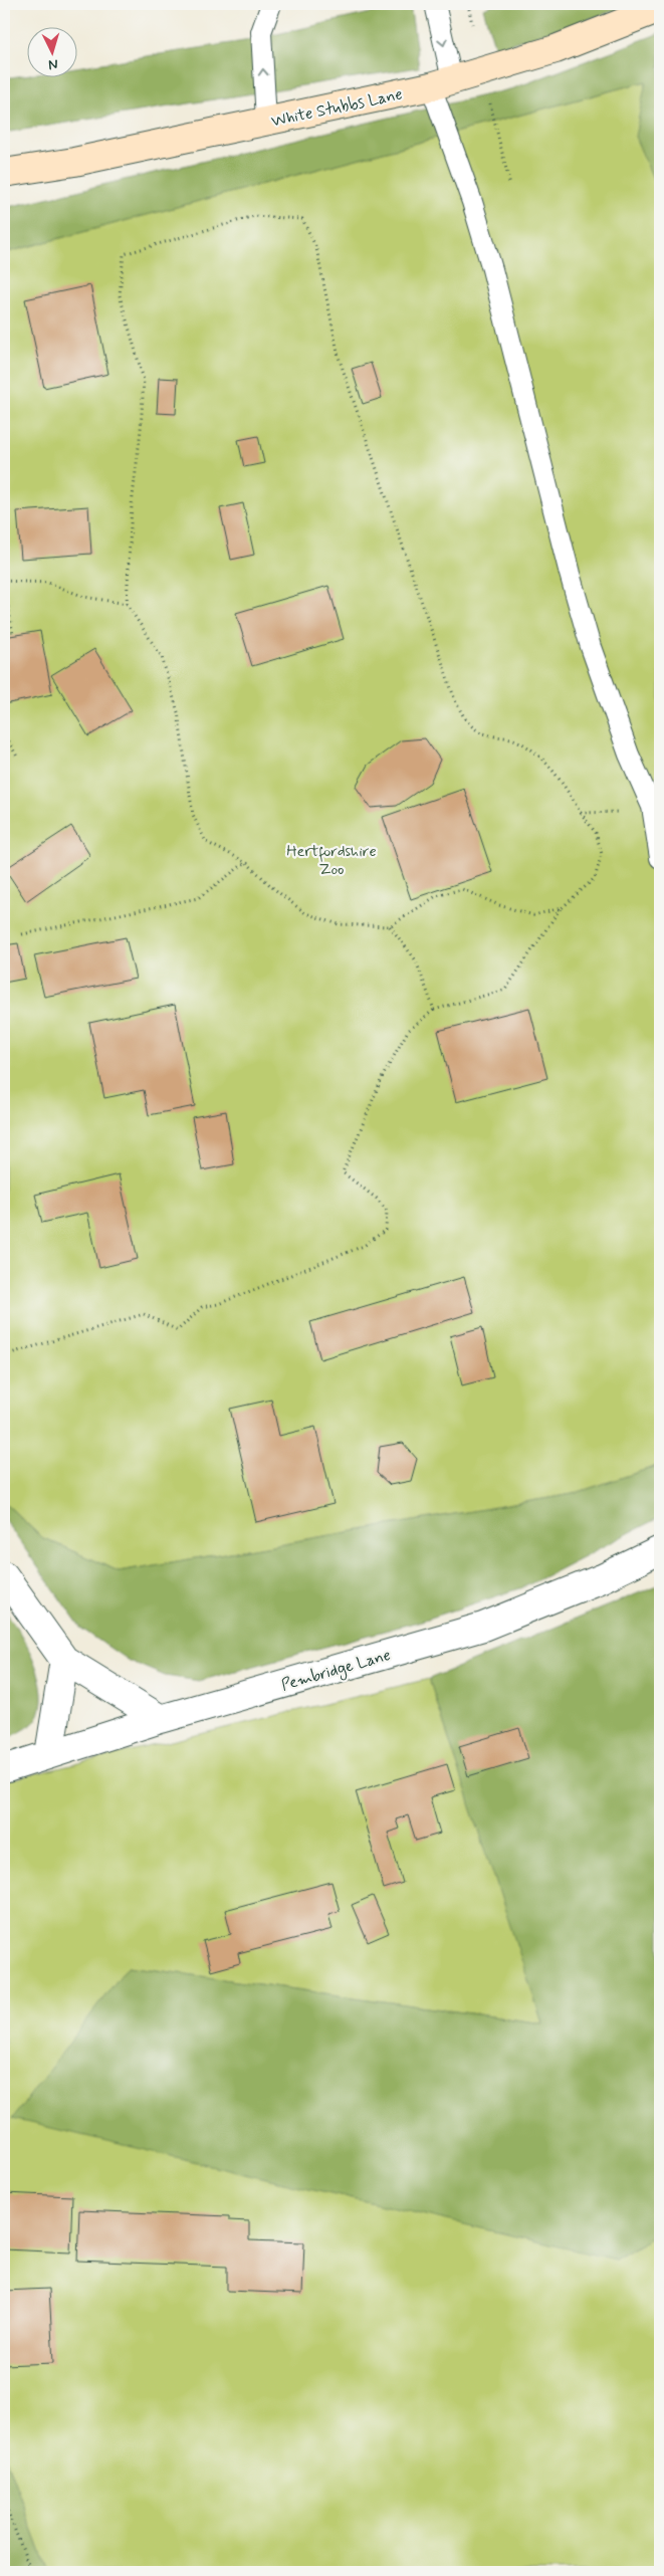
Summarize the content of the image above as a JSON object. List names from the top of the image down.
{
  "streets": {
    "street": ["White Stubbs Lane", "Pembridge Lane"]
  },
  "parks": ["Hertfordshire Zoo"],
  "north": "bottom"
}
